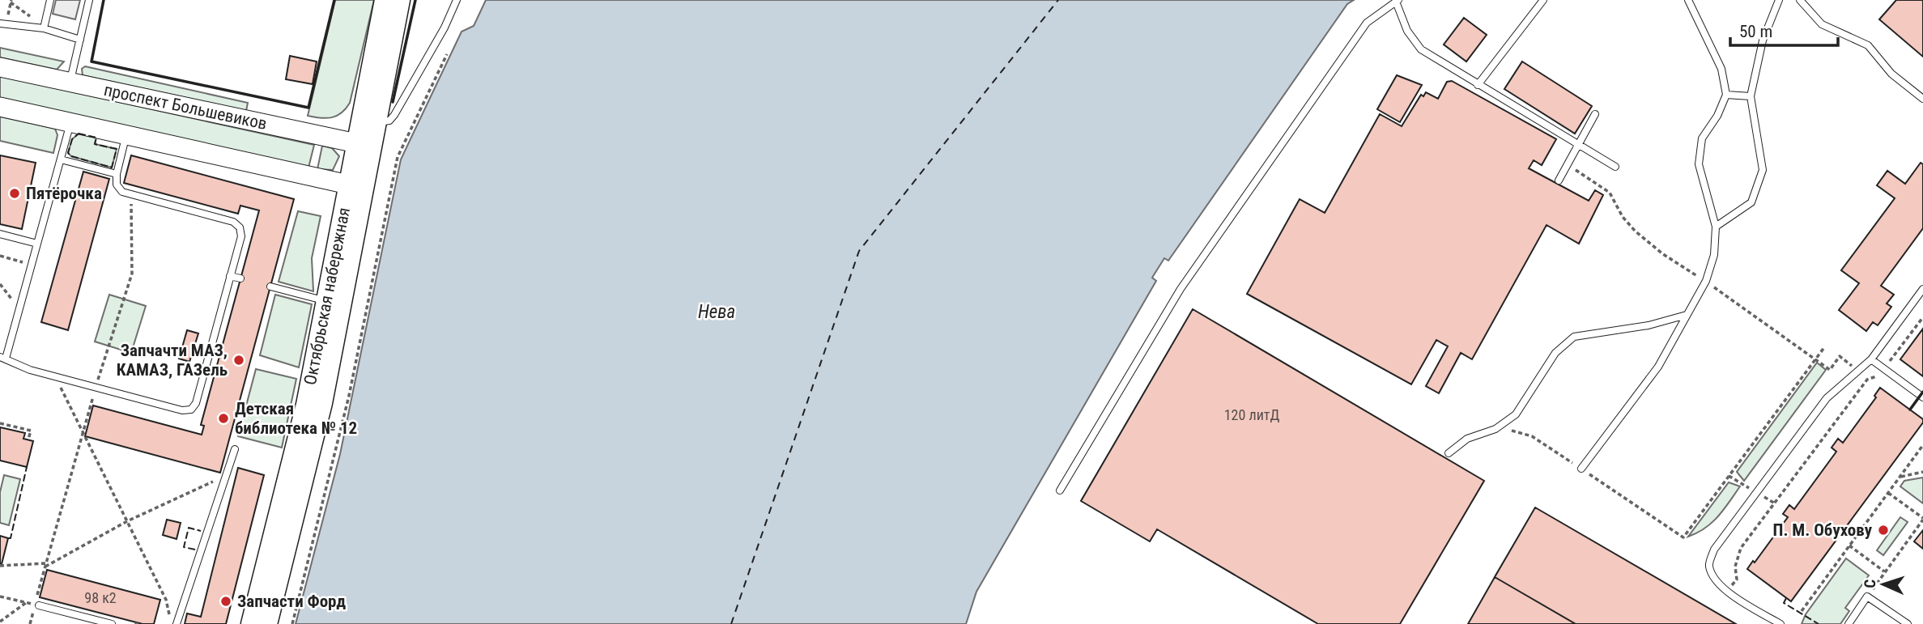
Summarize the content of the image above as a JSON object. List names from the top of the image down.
{
  "streets": {
    "main road": ["проспект Большевиков", "Октябрьская набережная"]
  },
  "crossings": [
    ["проспект Большевиков", "Октябрьская набережная"]
  ],
  "water": ["Нева"],
  "places": [
    "Пятёрочка",
    "Запчачти МАЗ, КАМАЗ, ГАЗель",
    "Детская библиотека № 12",
    "П. М. Обухову",
    "Запчасти Форд"
  ],
  "house_numbers": ["120 литД", "98 к2"],
  "scale_bar": "50 m",
  "north": "left"
}
